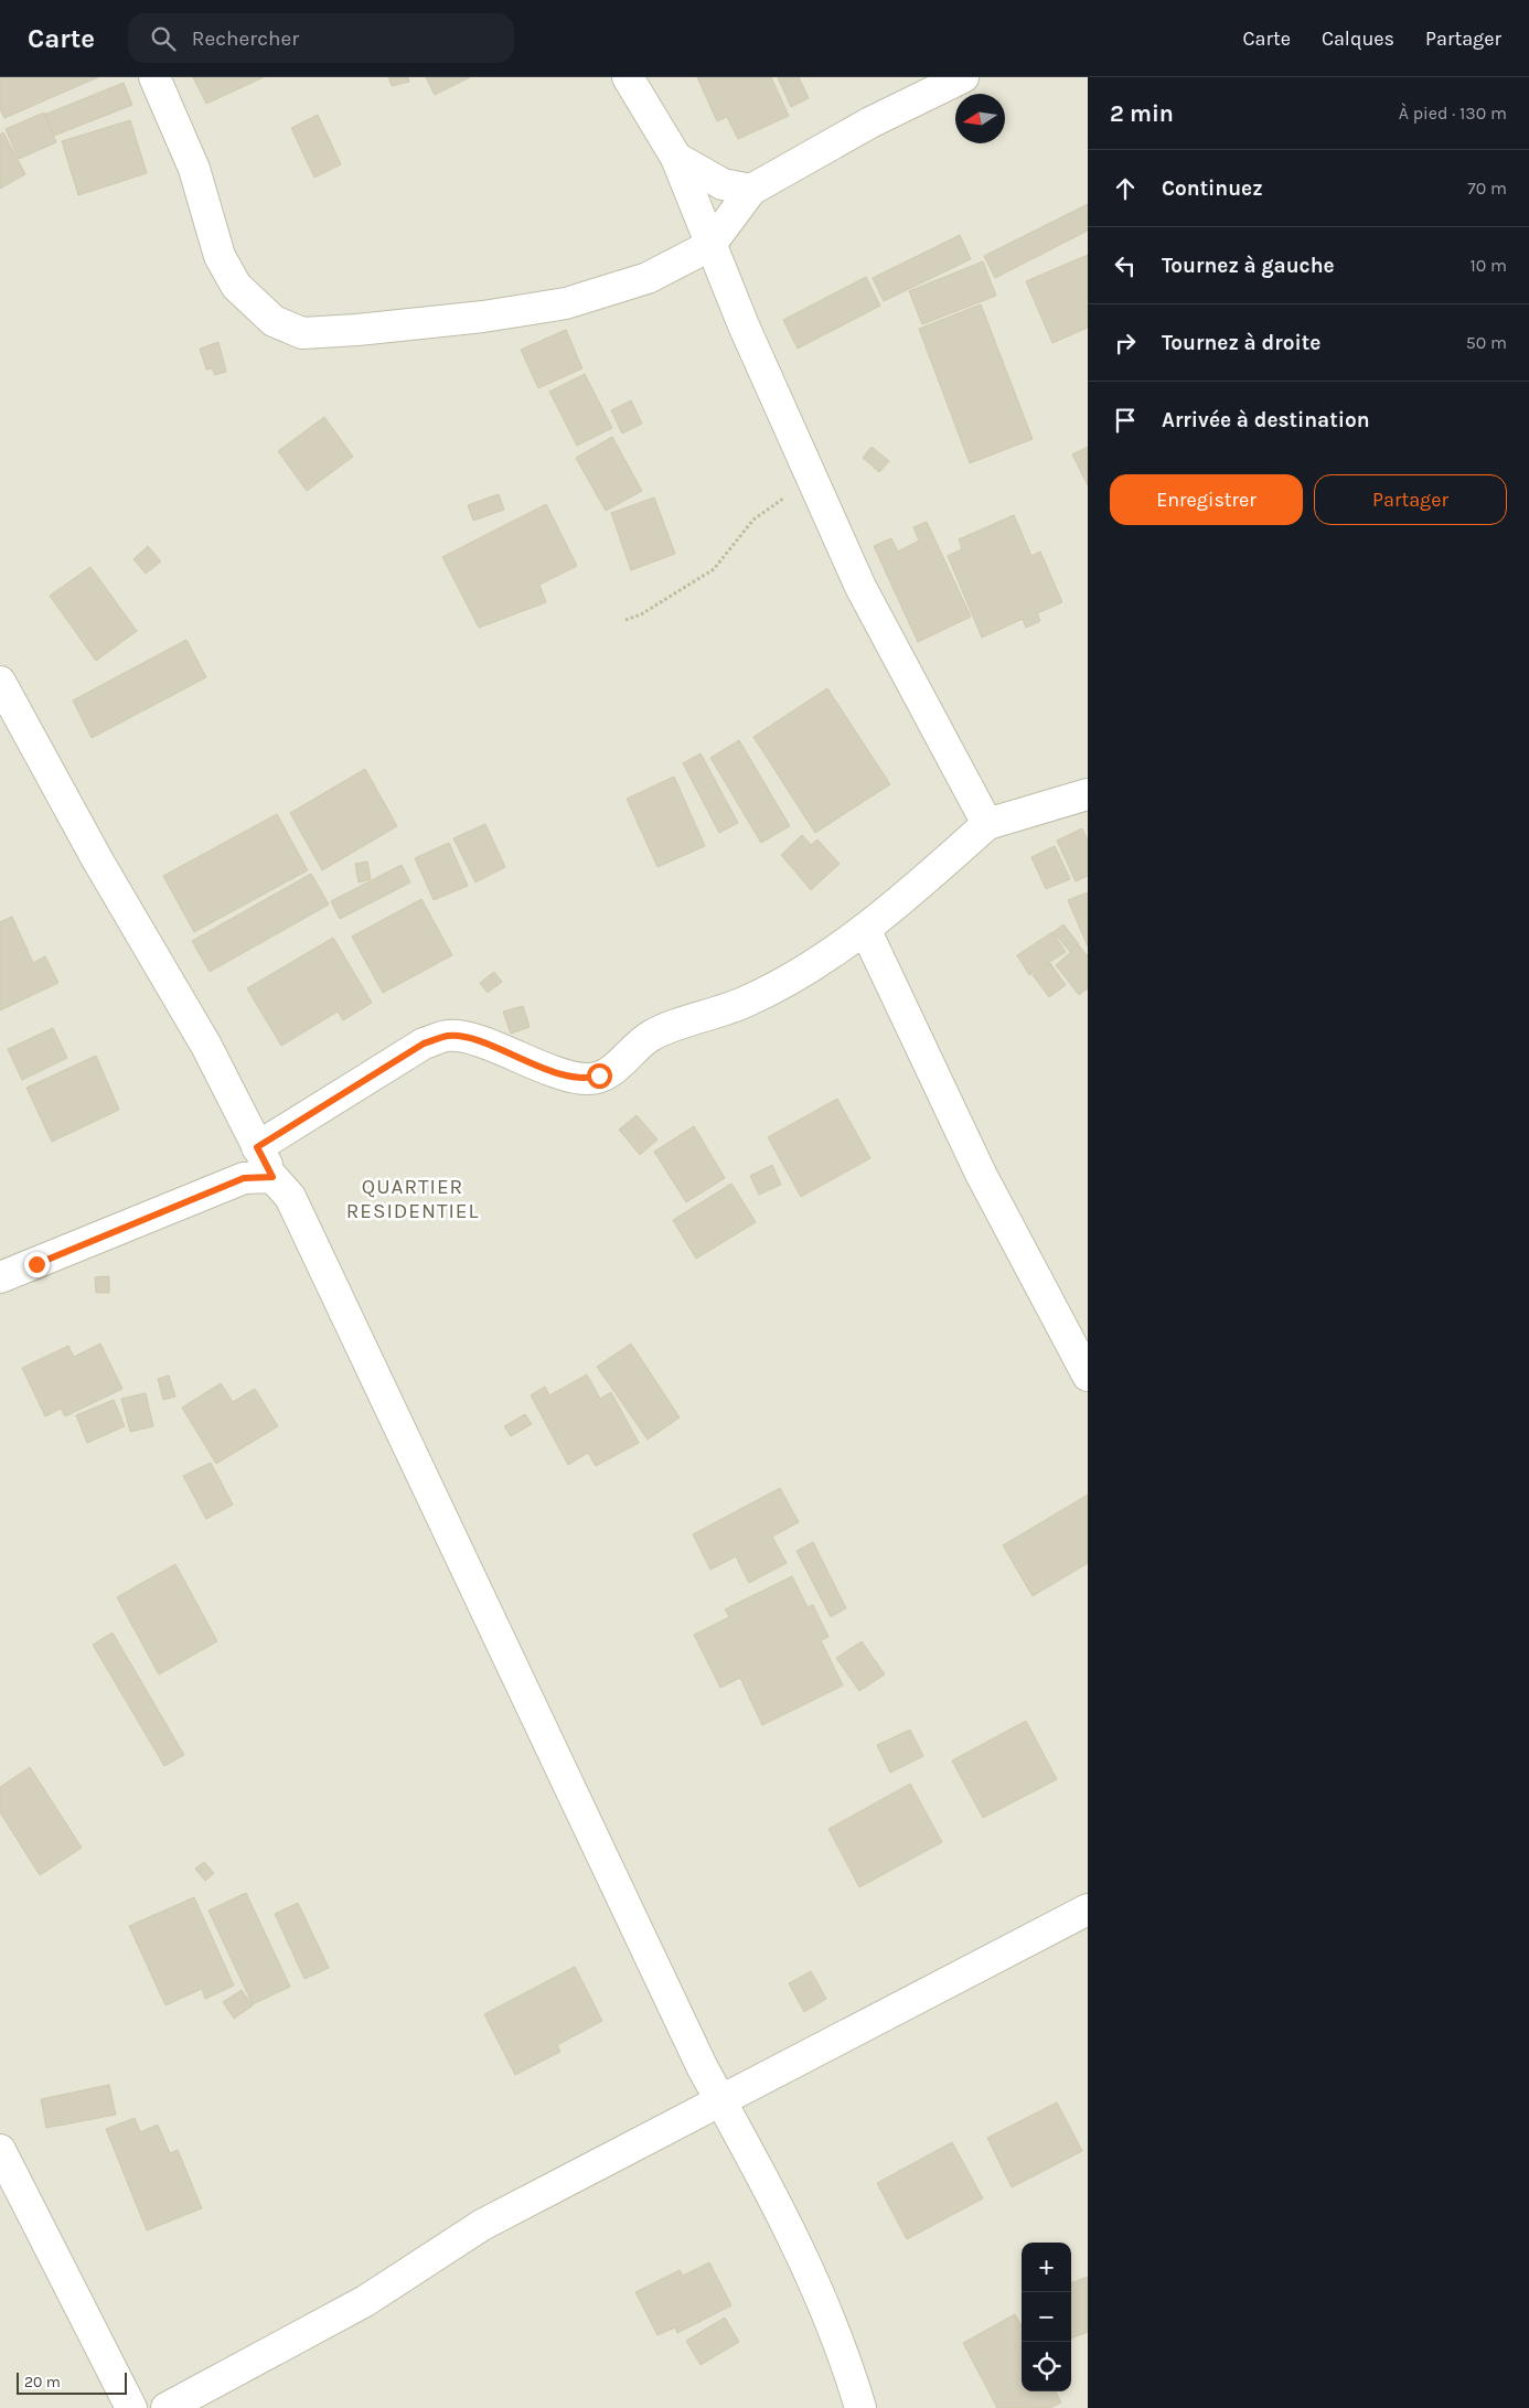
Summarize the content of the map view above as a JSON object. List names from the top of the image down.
{
  "districts": ["QUARTIER RESIDENTIEL"],
  "scale_bar": "20 m",
  "north": "left",
  "page": {
    "header": "Carte",
    "search": "Rechercher",
    "nav": ["Carte", "Calques", "Partager"],
    "heading": ["2 min", "À pied · 130 m"],
    "list": [
      ["Continuez", "70 m"],
      ["Tournez à gauche", "10 m"],
      ["Tournez à droite", "50 m"],
      "Arrivée à destination"
    ],
    "buttons": ["Enregistrer", "Partager"],
    "map_buttons": ["+", "−"],
    "scale": "20 m"
  }
}
